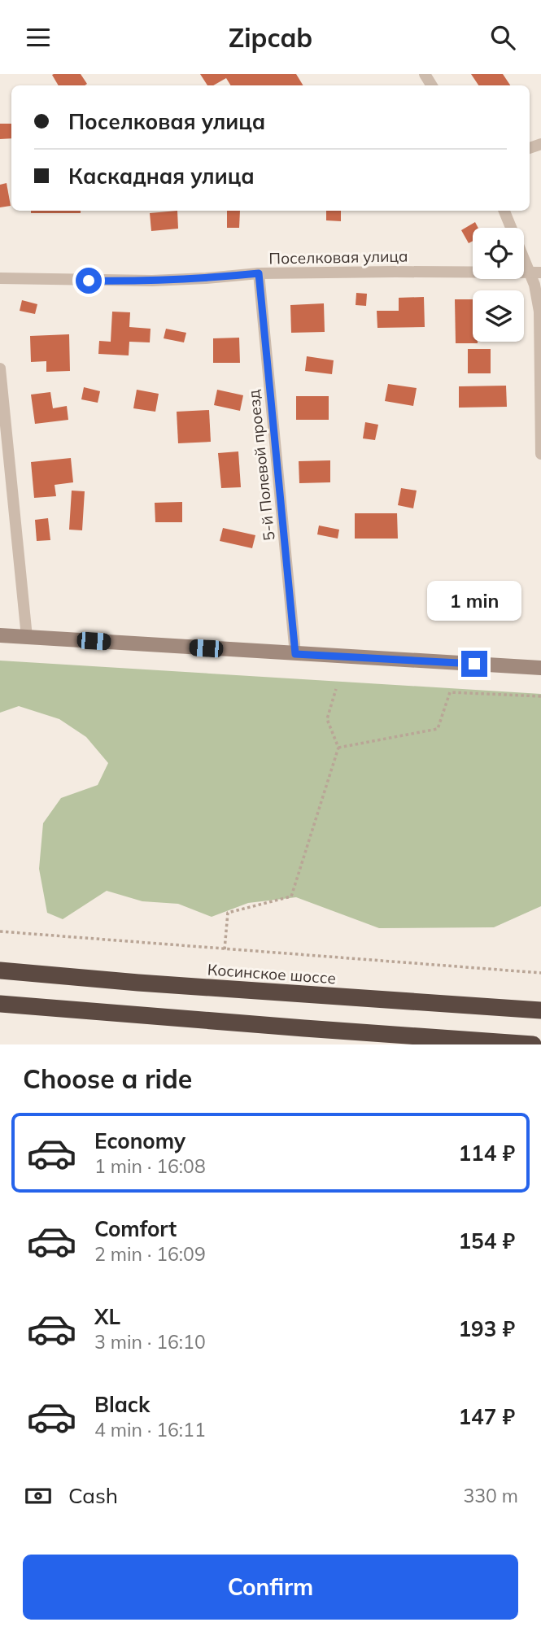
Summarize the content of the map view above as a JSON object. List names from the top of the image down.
{
  "streets": {
    "highway": ["Косинское шоссе"],
    "street": ["Поселковая улица", "5-й Полевой проезд"]
  },
  "crossings": [
    ["Поселковая улица", "5-й Полевой проезд"]
  ],
  "page": {
    "header": "Zipcab",
    "banner": ["Поселковая улица", "Каскадная улица"],
    "bubble": "1 min",
    "heading": "Choose a ride",
    "list": [
      {
        "name": "Economy",
        "note": "1 min · 16:08",
        "value": "114 ₽"
      },
      {
        "name": "Comfort",
        "note": "2 min · 16:09",
        "value": "154 ₽"
      },
      {
        "name": "XL",
        "note": "3 min · 16:10",
        "value": "193 ₽"
      },
      {
        "name": "Black",
        "note": "4 min · 16:11",
        "value": "147 ₽"
      }
    ],
    "pay": ["Cash", "330 m"],
    "buttons": "Confirm"
  }
}
